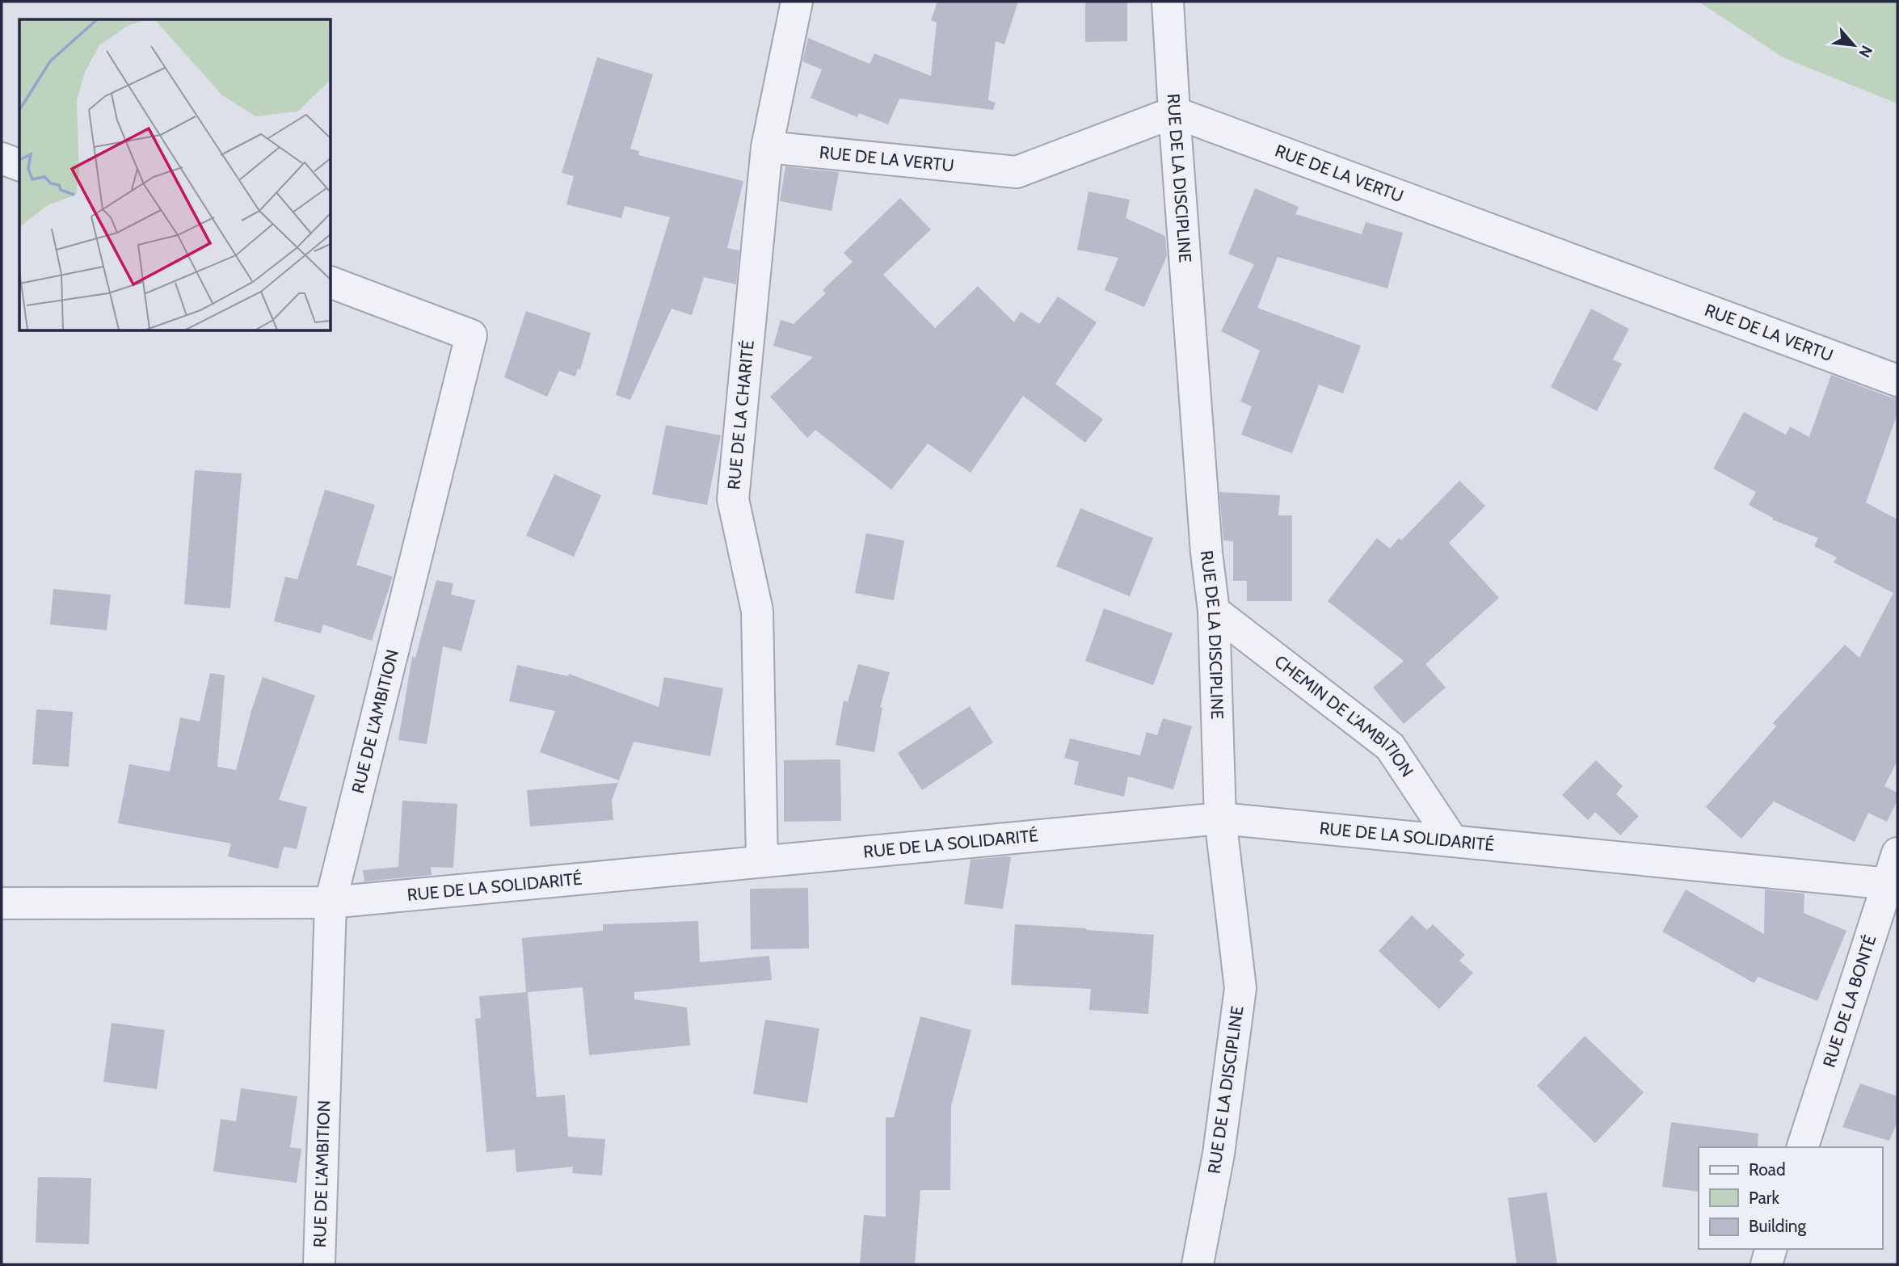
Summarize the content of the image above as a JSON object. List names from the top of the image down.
{
  "streets": {
    "street": [
      "RUE DE LA VERTU",
      "RUE DE LA DISCIPLINE",
      "RUE DE LA CHARITÉ",
      "CHEMIN DE L'AMBITION",
      "RUE DE L'AMBITION",
      "RUE DE LA SOLIDARITÉ",
      "RUE DE LA BONTÉ"
    ]
  },
  "crossings": [
    ["RUE DE LA VERTU", "RUE DE LA DISCIPLINE"],
    ["RUE DE LA VERTU", "RUE DE LA CHARITÉ"],
    ["RUE DE LA DISCIPLINE", "CHEMIN DE L'AMBITION"],
    ["RUE DE LA DISCIPLINE", "RUE DE LA SOLIDARITÉ"],
    ["RUE DE LA CHARITÉ", "RUE DE LA SOLIDARITÉ"],
    ["CHEMIN DE L'AMBITION", "RUE DE LA SOLIDARITÉ"],
    ["RUE DE L'AMBITION", "RUE DE LA SOLIDARITÉ"],
    ["RUE DE LA SOLIDARITÉ", "RUE DE LA BONTÉ"]
  ],
  "legend": ["Road", "Park", "Building"],
  "north": "bottom right"
}
